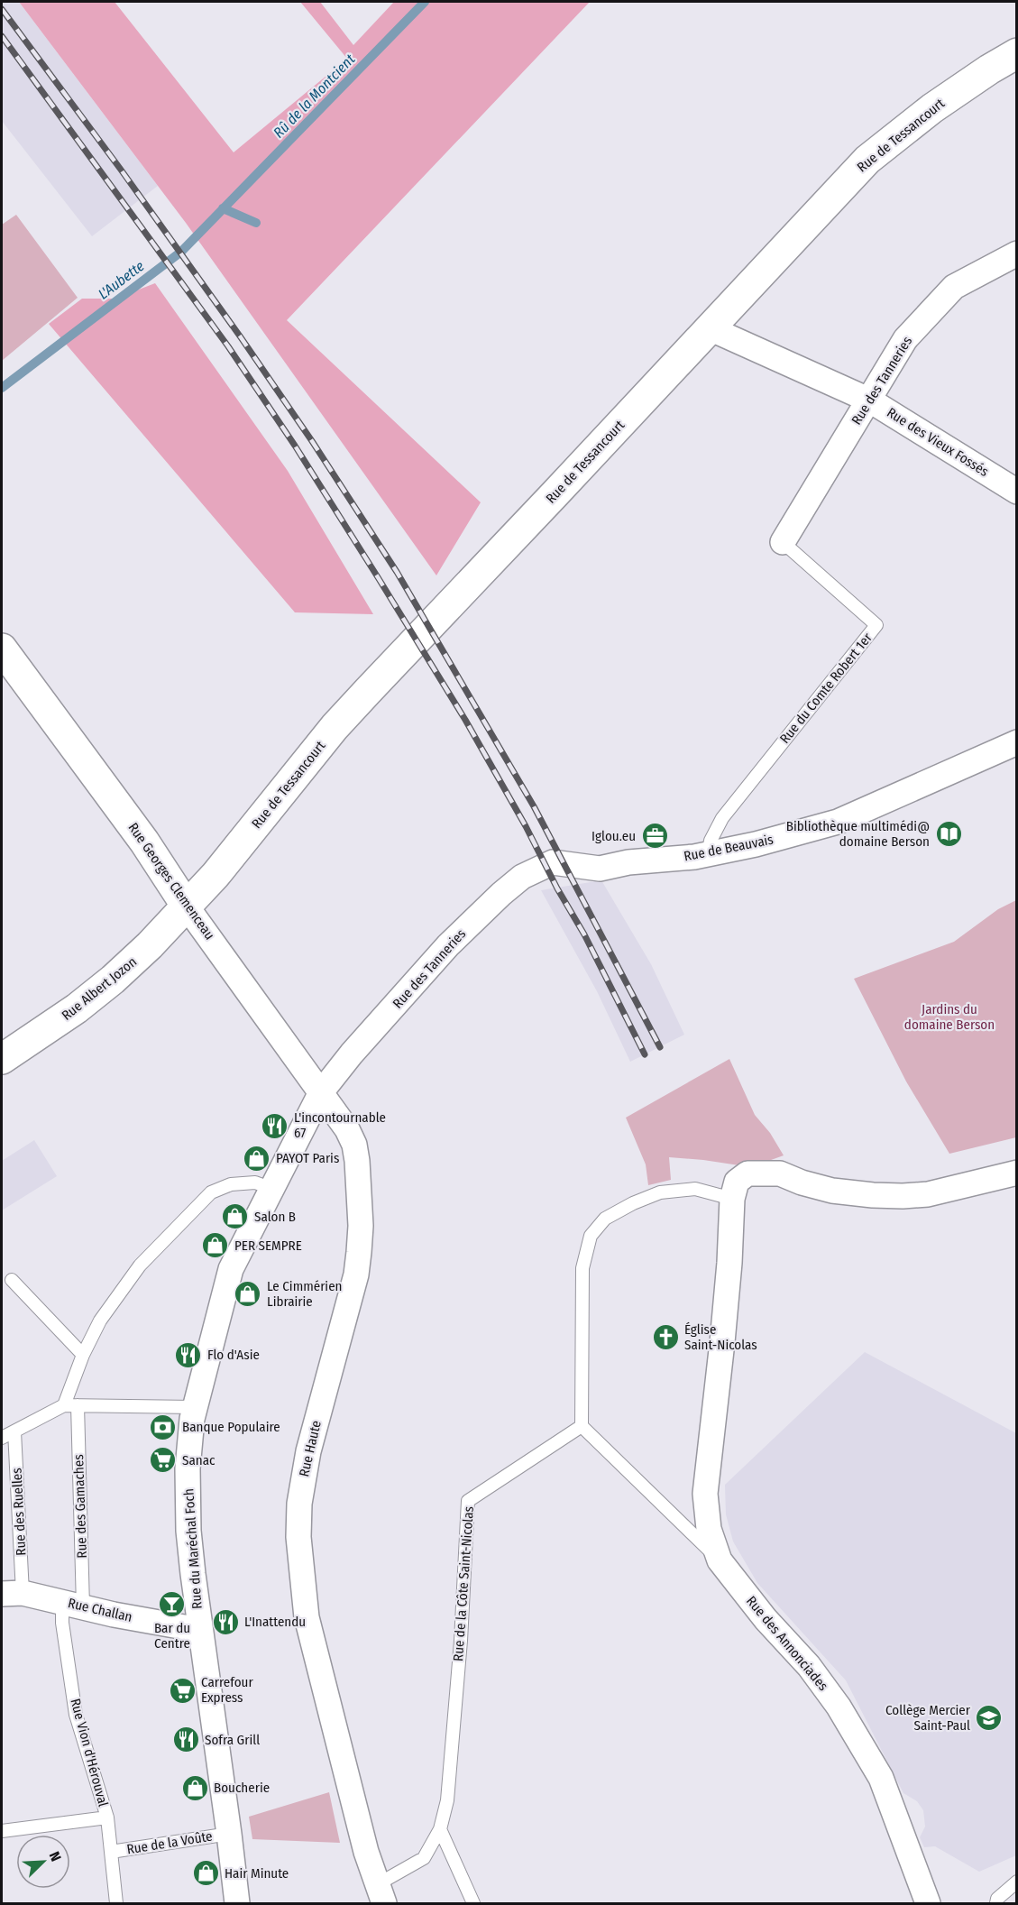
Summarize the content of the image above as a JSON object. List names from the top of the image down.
{
  "streets": {
    "main road": ["Rue de Tessancourt", "Rue Georges Clemenceau", "Rue Albert Jozon"],
    "street": [
      "Rue des Tanneries",
      "Rue des Vieux Fossés",
      "Rue de Beauvais",
      "Rue Haute",
      "Rue du Maréchal Foch",
      "Rue Challan",
      "Rue des Annonciades"
    ],
    "lane": [
      "Rue du Comte Robert 1er",
      "Rue des Gamaches",
      "Rue des Ruelles",
      "Rue de la Côte Saint-Nicolas",
      "Rue Vion d'Hérouval",
      "Rue de la Voûte"
    ]
  },
  "crossings": [
    ["Rue de Tessancourt", "Rue des Vieux Fossés"],
    ["Rue de Tessancourt", "Rue Georges Clemenceau"],
    ["Rue de Tessancourt", "Rue Albert Jozon"],
    ["Rue des Tanneries", "Rue des Vieux Fossés"],
    ["Rue des Tanneries", "Rue du Comte Robert 1er"],
    ["Rue des Tanneries", "Rue de Beauvais"],
    ["Rue des Tanneries", "Rue Georges Clemenceau"],
    ["Rue des Tanneries", "Rue Haute"],
    ["Rue des Tanneries", "Rue du Maréchal Foch"],
    ["Rue du Comte Robert 1er", "Rue de Beauvais"],
    ["Rue Georges Clemenceau", "Rue Albert Jozon"],
    ["Rue Georges Clemenceau", "Rue Haute"],
    ["Rue Georges Clemenceau", "Rue du Maréchal Foch"],
    ["Rue Haute", "Rue du Maréchal Foch"],
    ["Rue des Gamaches", "Rue Challan"],
    ["Rue des Gamaches", "Rue Vion d'Hérouval"],
    ["Rue des Ruelles", "Rue Challan"],
    ["Rue du Maréchal Foch", "Rue Challan"],
    ["Rue du Maréchal Foch", "Rue de la Voûte"],
    ["Rue de la Côte Saint-Nicolas", "Rue des Annonciades"],
    ["Rue Challan", "Rue Vion d'Hérouval"],
    ["Rue Vion d'Hérouval", "Rue de la Voûte"]
  ],
  "water": ["Rû de la Montcient", "L'Aubette"],
  "parks": ["Jardins du domaine Berson"],
  "places": {
    "library": ["Bibliothèque multimédi@ domaine Berson"],
    "office": ["Iglou.eu"],
    "restaurant": [
      "L'incontournable 67",
      "Flo d'Asie",
      "L'Inattendu",
      "Sofra Grill"
    ],
    "shop": [
      "PAYOT Paris",
      "Salon B",
      "PER SEMPRE",
      "Le Cimmérien Librairie",
      "Boucherie",
      "Hair Minute"
    ],
    "church": ["Église Saint-Nicolas"],
    "bank": ["Banque Populaire"],
    "supermarket": ["Sanac", "Carrefour Express"],
    "bar": ["Bar du Centre"],
    "school or university": ["Collège Mercier Saint-Paul"]
  },
  "north": "top right"
}
